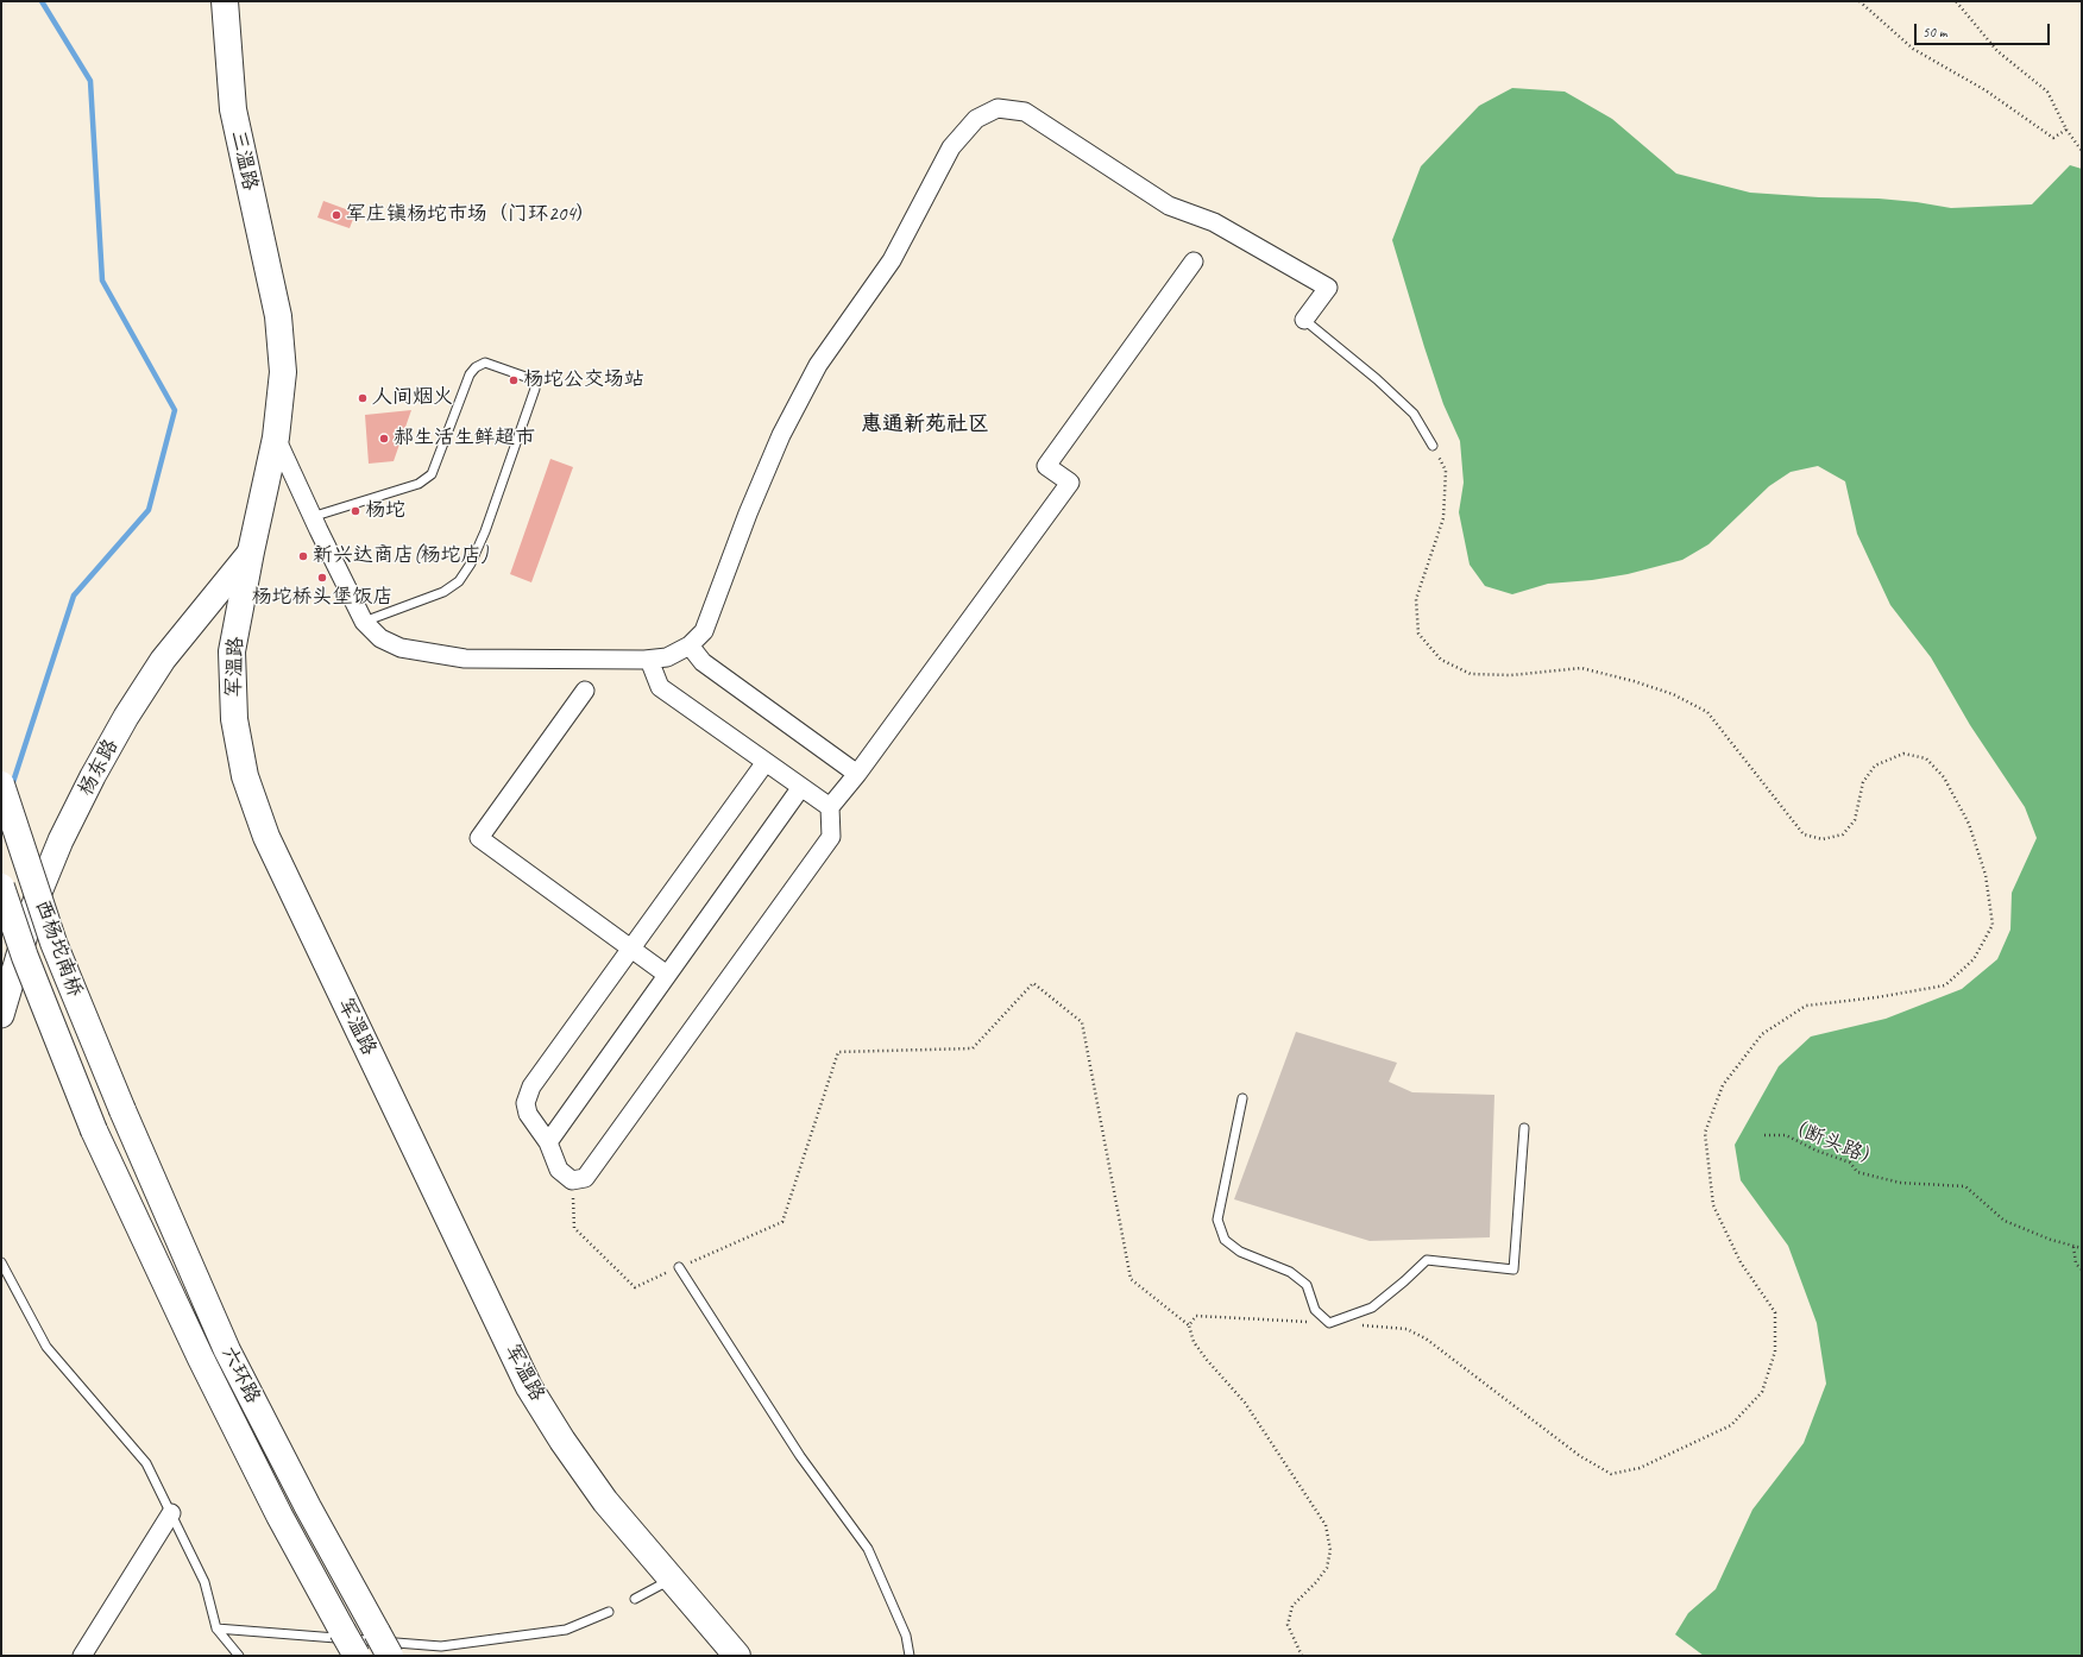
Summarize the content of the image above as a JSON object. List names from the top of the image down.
{
  "streets": {
    "main road": [
      "三温路",
      "军温路",
      "西杨坨南桥",
      "六环路"
    ],
    "street": ["杨东路"],
    "path": ["（断头路）"]
  },
  "crossings": [
    ["三温路", "军温路"],
    ["军温路", "杨东路"],
    ["西杨坨南桥", "六环路"]
  ],
  "districts": ["惠通新苑社区"],
  "places": [
    "军庄镇杨坨市场（门环204）",
    "杨坨公交场站",
    "人间烟火",
    "郝生活生鲜超市",
    "杨坨",
    "新兴达商店(杨坨店)",
    "杨坨桥头堡饭店"
  ],
  "scale_bar": "50 m"
}
